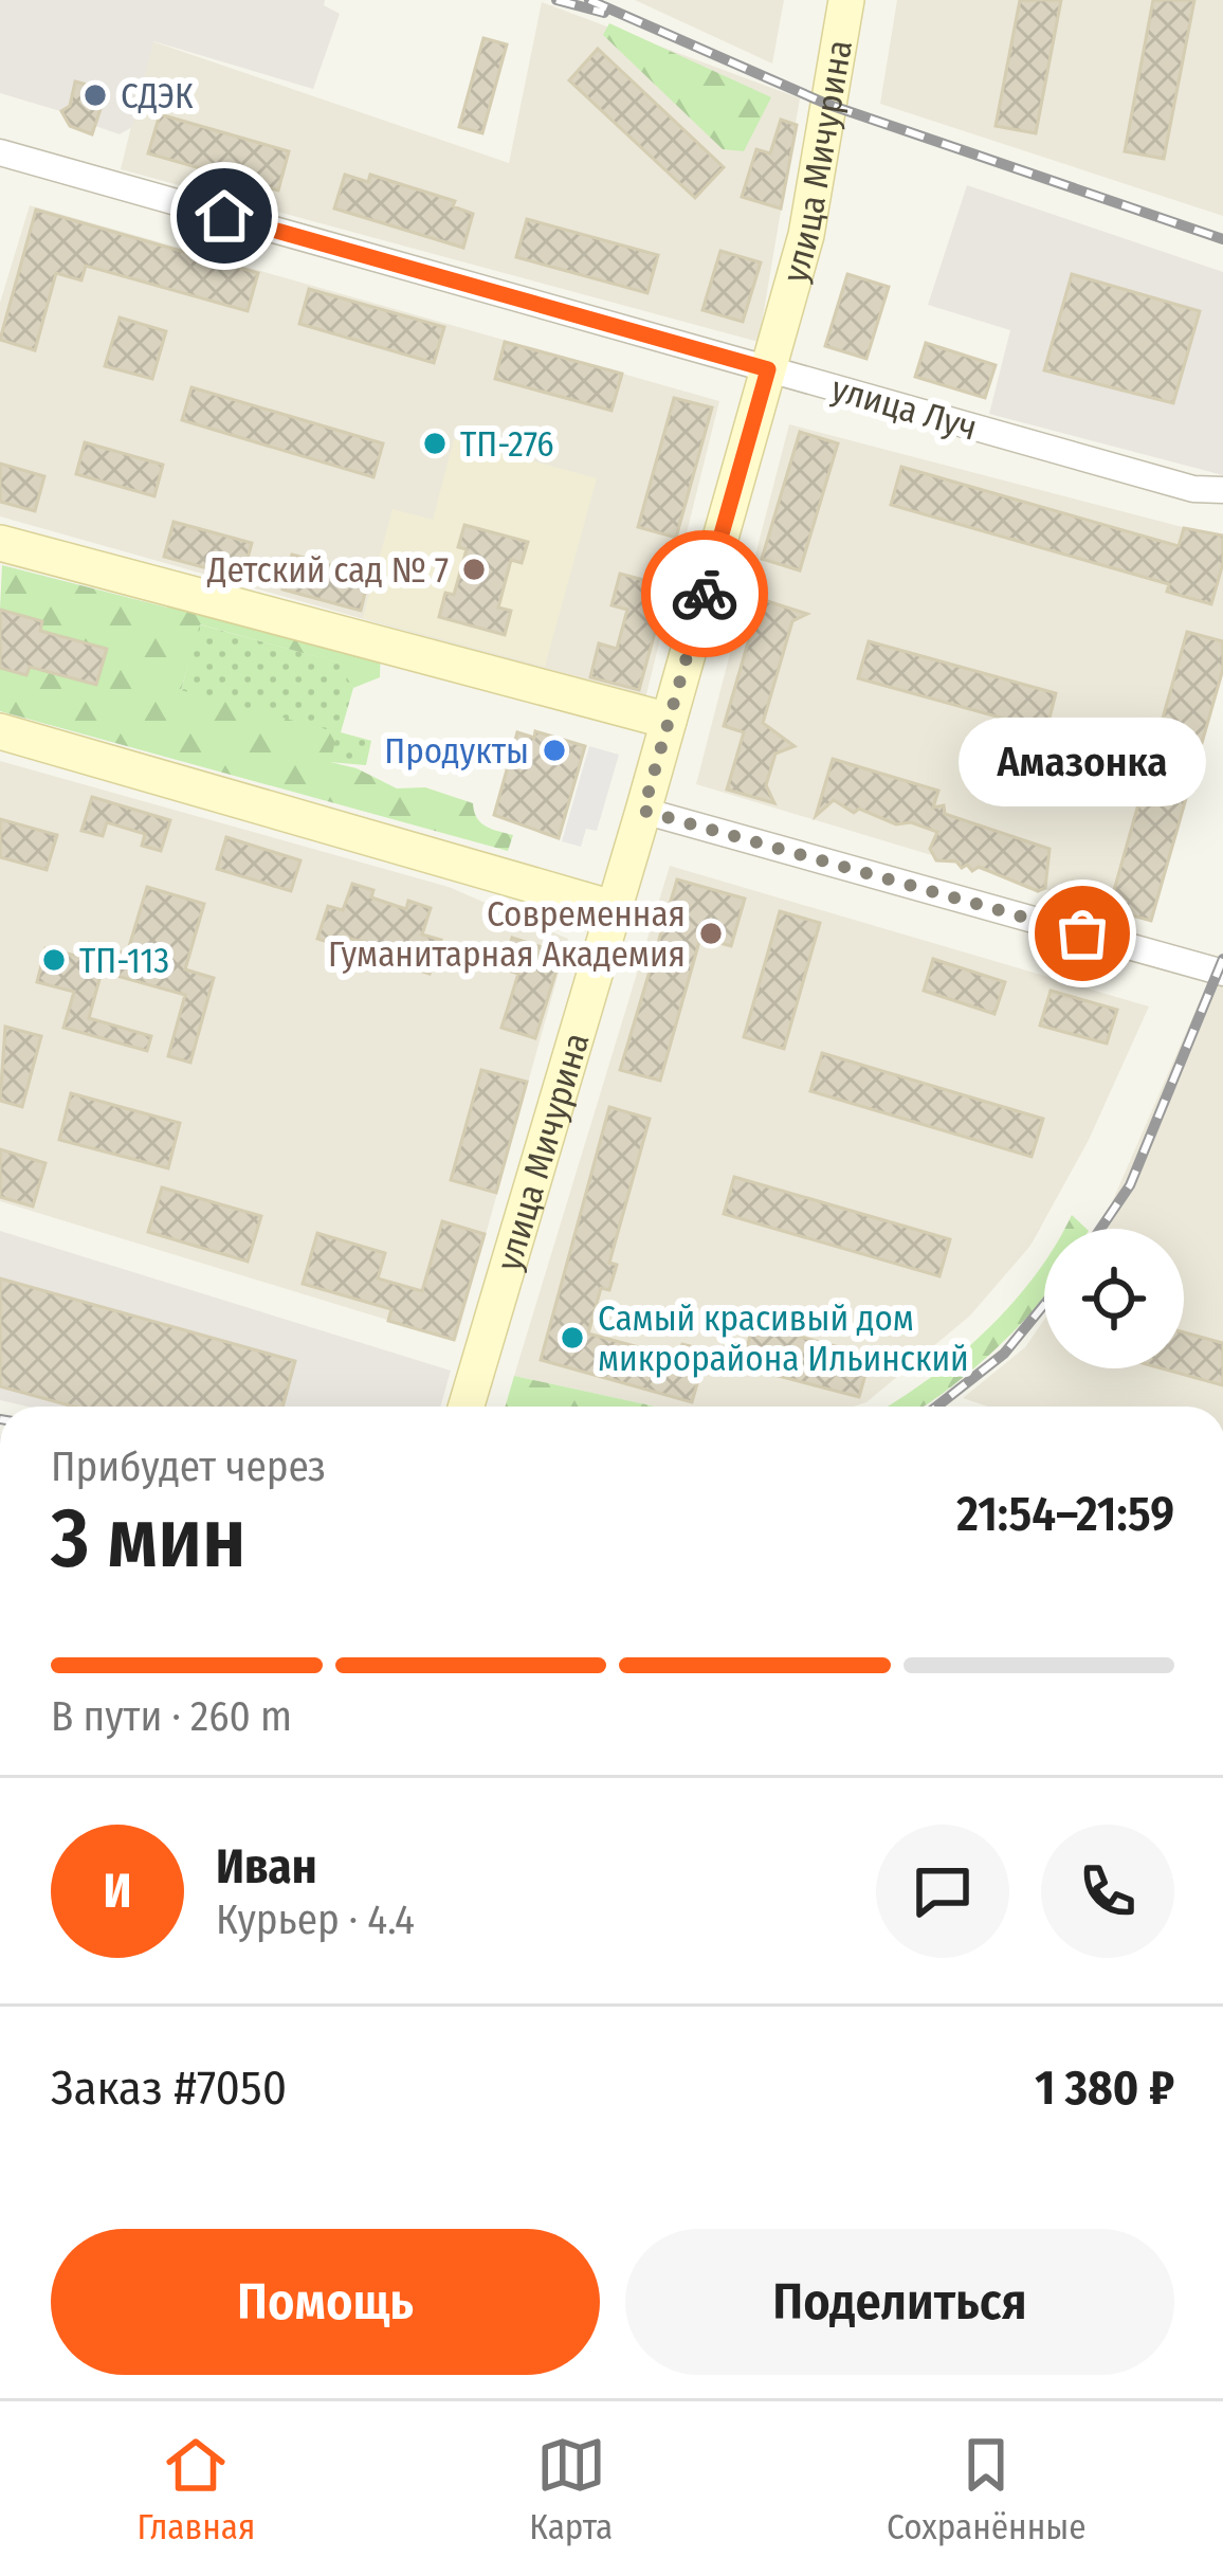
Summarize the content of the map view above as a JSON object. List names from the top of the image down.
{
  "streets": {
    "main road": ["улица Мичурина"],
    "street": ["улица Луч"]
  },
  "crossings": [
    ["улица Мичурина", "улица Луч"]
  ],
  "places": [
    "СДЭК",
    "ТП-276",
    "Детский сад № 7",
    "Продукты",
    "Современная Гуманитарная Академия",
    "Амазонка",
    "ТП-113",
    "Самый красивый дом микрорайона Ильинский"
  ],
  "page": {
    "bubble": "Амазонка",
    "heading": ["3 мин", "Прибудет через", "21:54–21:59"],
    "panel": [
      "Иван",
      "Курьер · 4.4",
      "Заказ #7050",
      "1 380 ₽"
    ],
    "bar": "В пути · 260 m",
    "round": "И",
    "buttons": ["Помощь", "Поделиться"],
    "tabs": ["Главная", "Карта", "Сохранённые"]
  }
}
